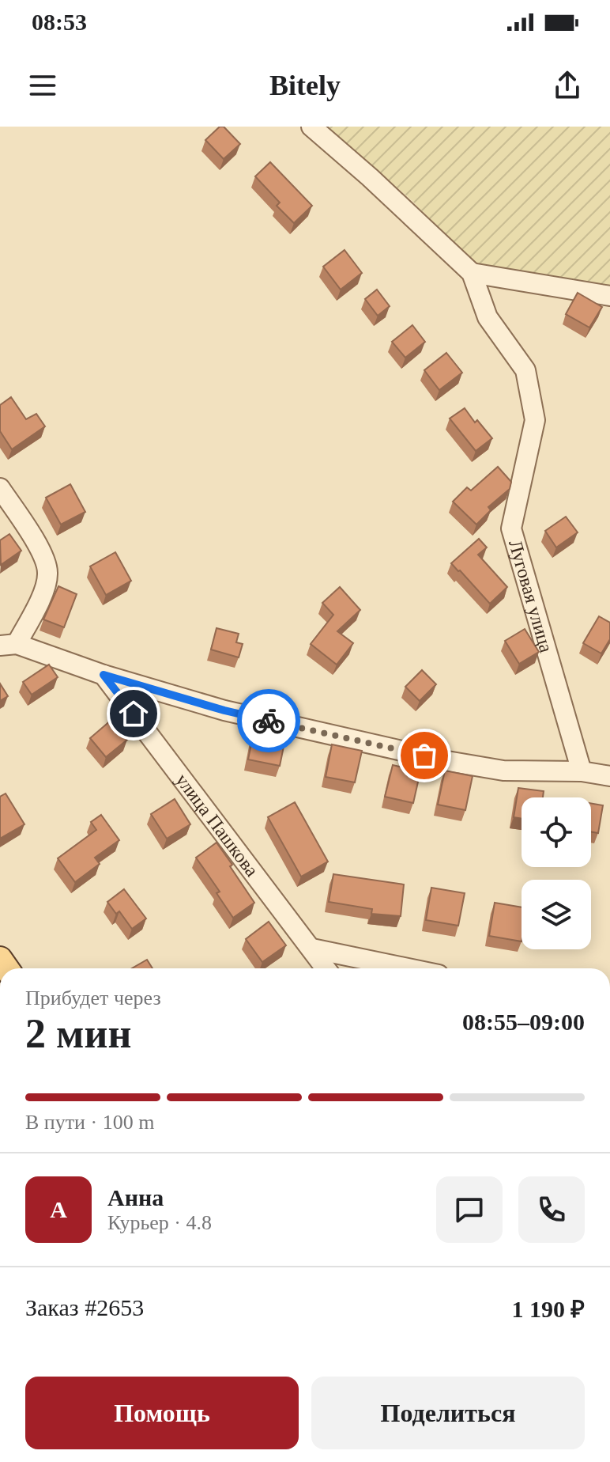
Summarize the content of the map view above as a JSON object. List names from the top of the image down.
{
  "streets": {
    "street": ["Луговая улица", "улица Пашкова"]
  },
  "page": {
    "status": "08:53",
    "header": "Bitely",
    "heading": ["2 мин", "Прибудет через", "08:55–09:00"],
    "panel": [
      "Анна",
      "Курьер · 4.8",
      "Заказ #2653",
      "1 190 ₽"
    ],
    "bar": "В пути · 100 m",
    "round": "А",
    "buttons": ["Помощь", "Поделиться"]
  }
}
